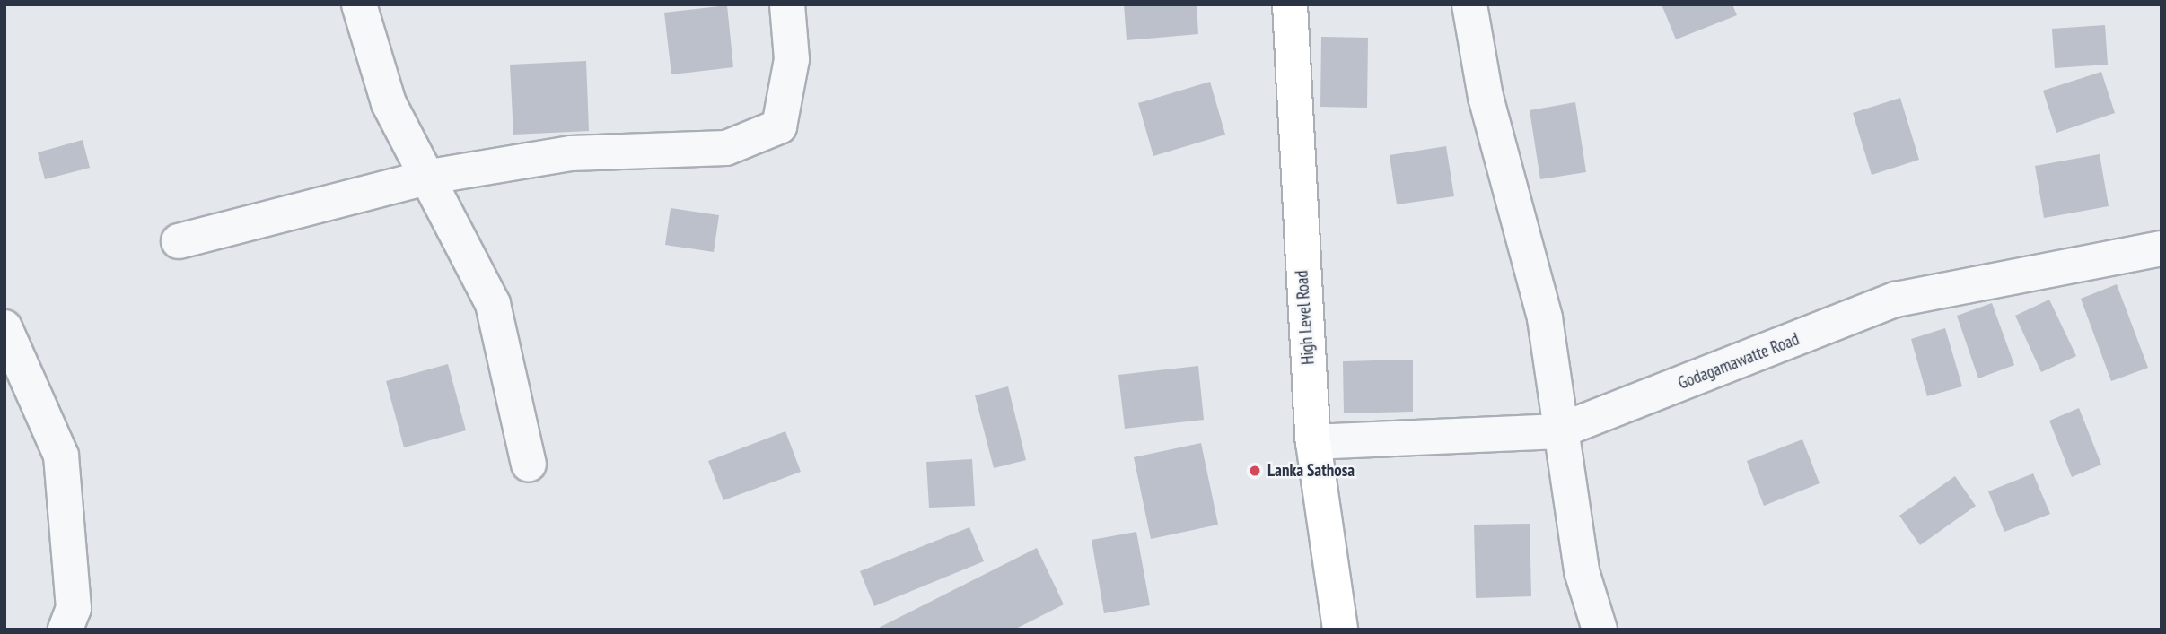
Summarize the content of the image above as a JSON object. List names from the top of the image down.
{
  "streets": {
    "highway": ["High Level Road"],
    "street": ["Godagamawatte Road"]
  },
  "crossings": [
    ["High Level Road", "Godagamawatte Road"]
  ],
  "places": ["Lanka Sathosa"]
}
